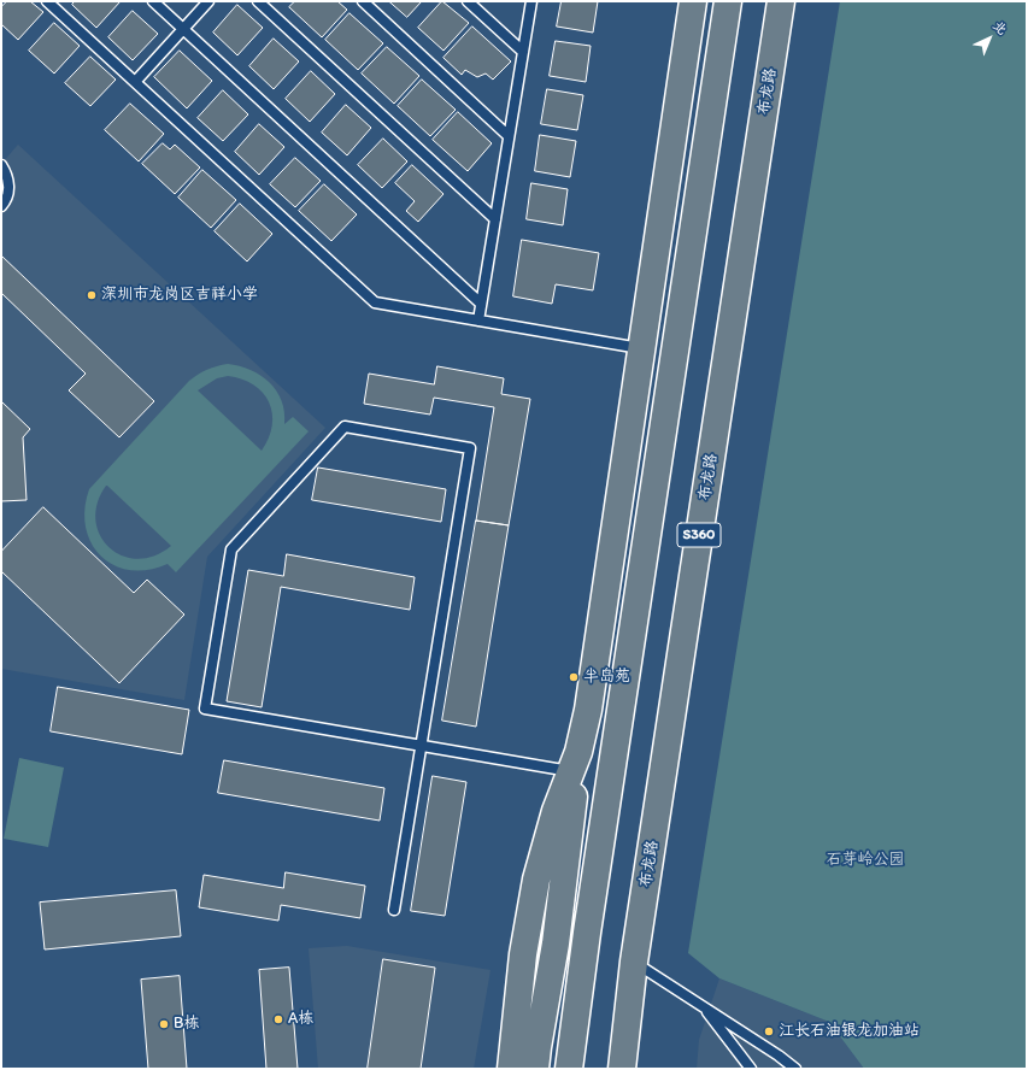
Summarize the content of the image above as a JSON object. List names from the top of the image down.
{
  "streets": {
    "main road": ["布龙路", "S360"]
  },
  "parks": ["石芽岭公园"],
  "places": [
    "深圳市龙岗区吉祥小学",
    "半岛苑",
    "A栋",
    "B栋",
    "江长石油银龙加油站"
  ],
  "north": "top right"
}
